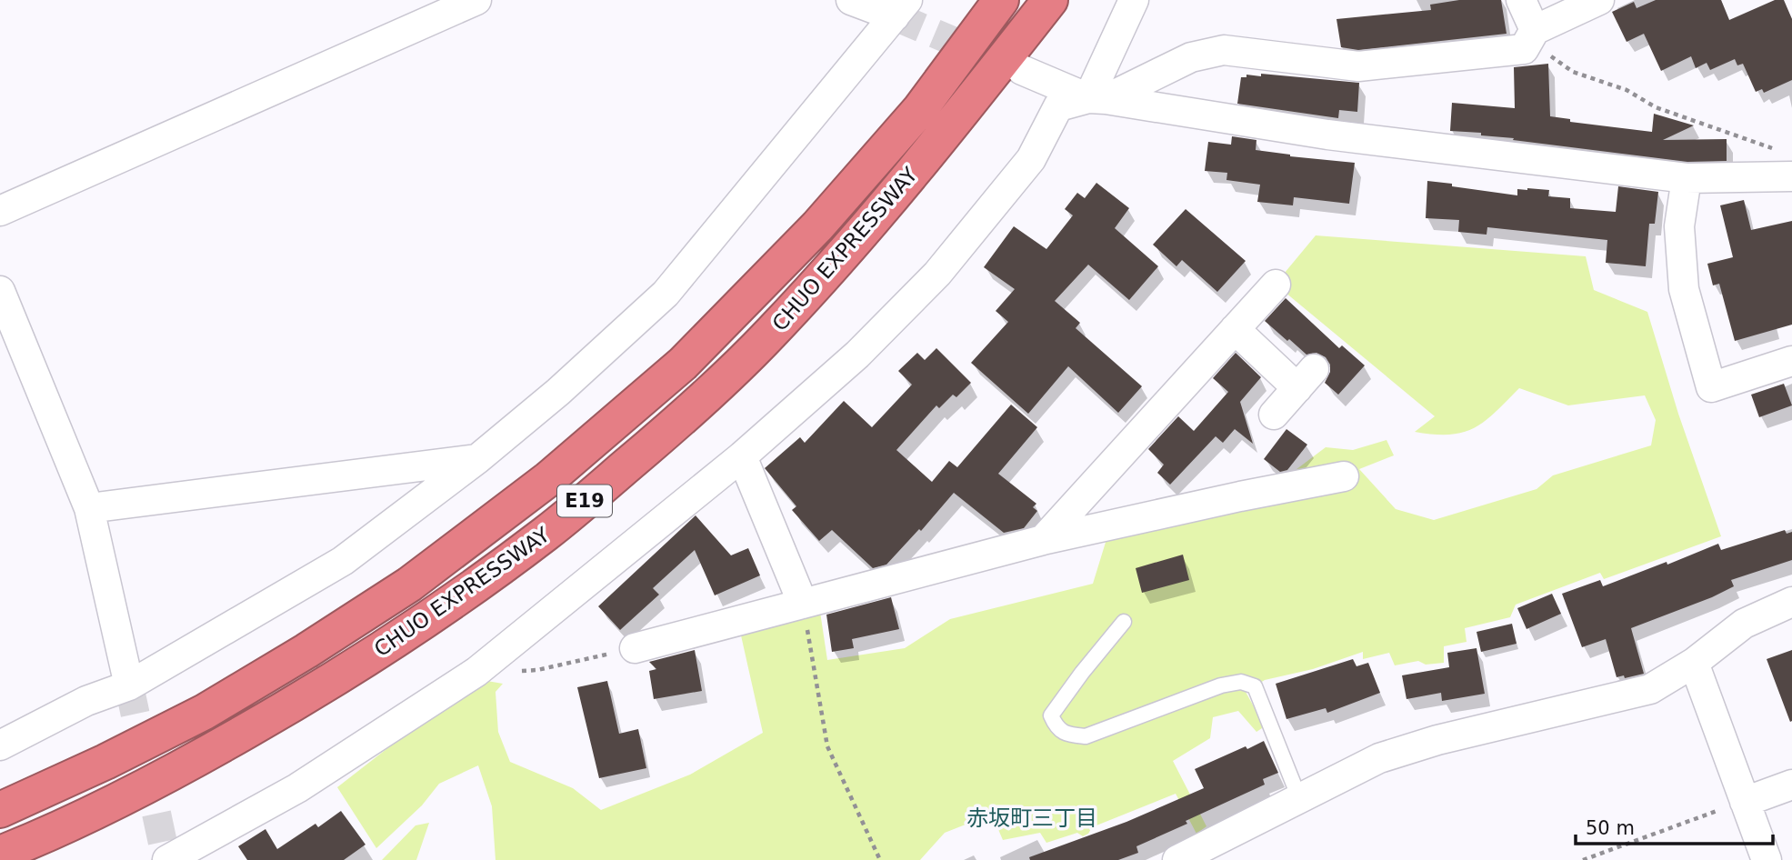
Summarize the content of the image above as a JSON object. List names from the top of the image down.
{
  "streets": {
    "highway": ["CHUO EXPRESSWAY", "E19"]
  },
  "districts": ["赤坂町三丁目"],
  "scale_bar": "50 m"
}
